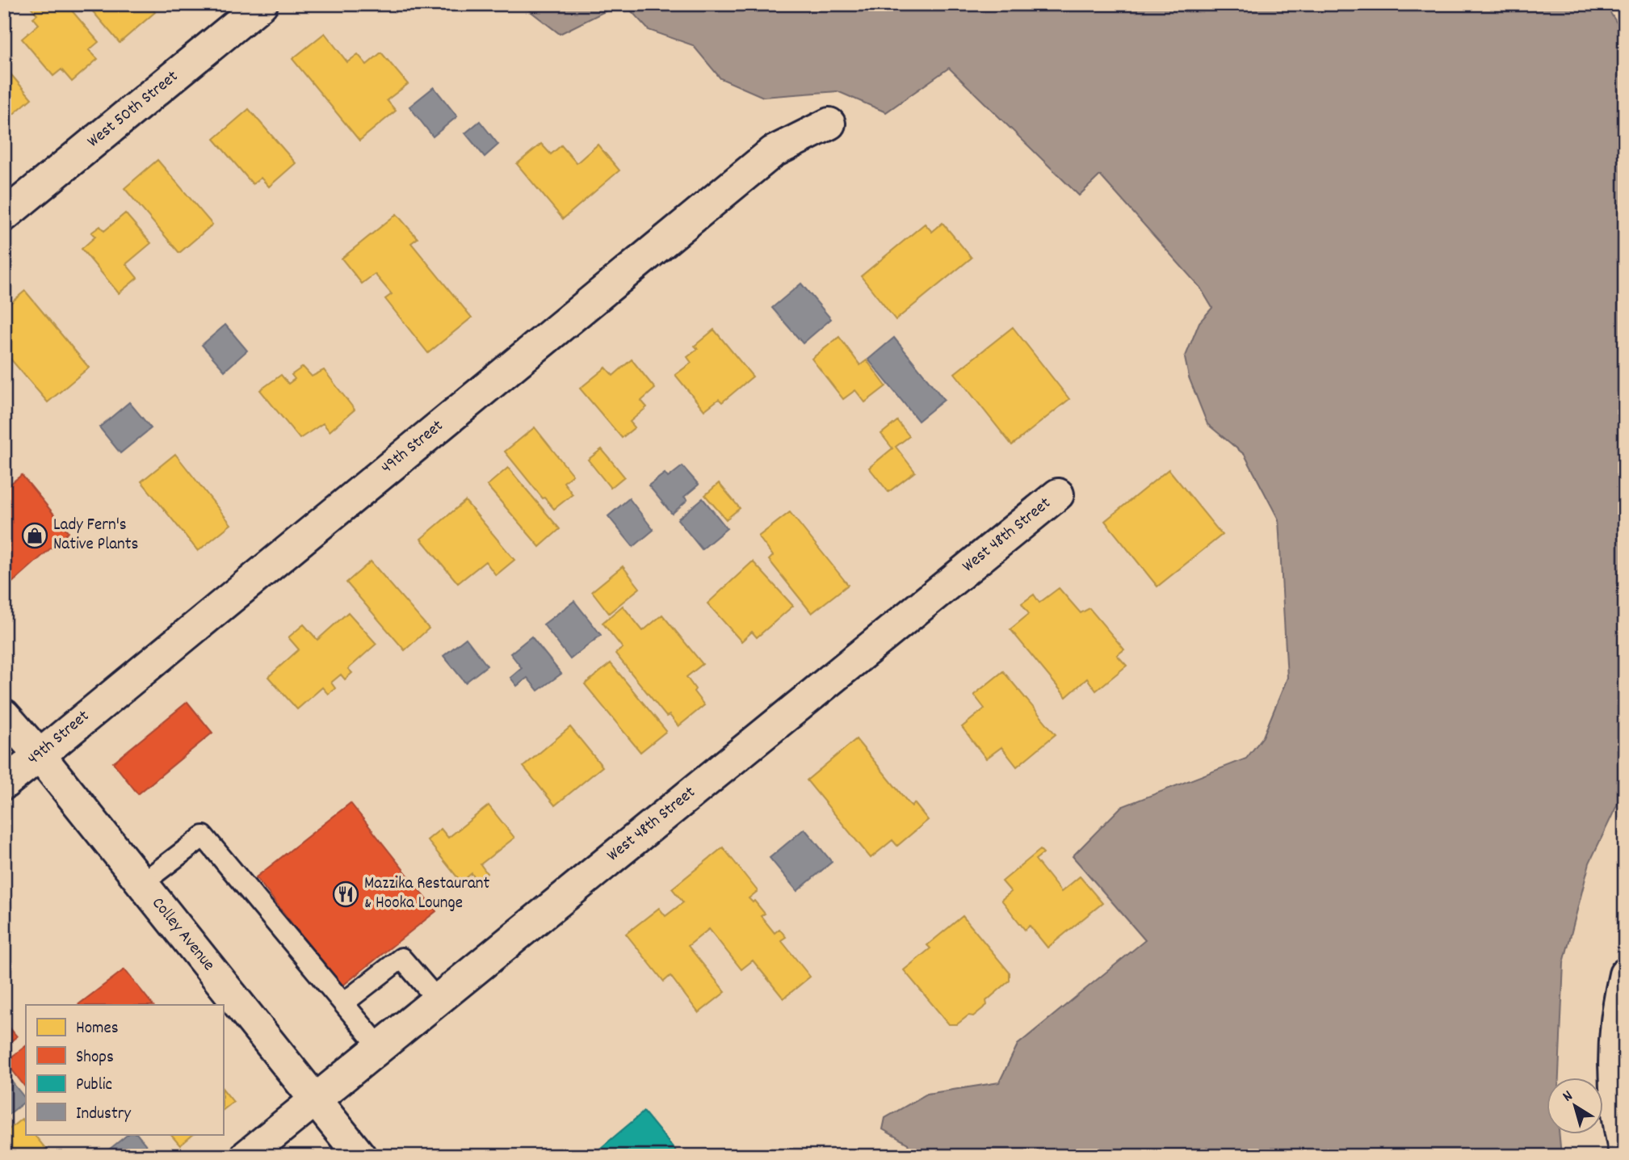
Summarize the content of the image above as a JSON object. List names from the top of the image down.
{
  "streets": {
    "street": [
      "West 50th Street",
      "49th Street",
      "West 48th Street",
      "Colley Avenue"
    ]
  },
  "crossings": [
    ["49th Street", "Colley Avenue"],
    ["West 48th Street", "Colley Avenue"]
  ],
  "places": {
    "shop": ["Lady Fern's Native Plants"],
    "restaurant": ["Mazzika Restaurant & Hooka Lounge"]
  },
  "legend": [
    "Homes",
    "Shops",
    "Public",
    "Industry"
  ],
  "north": "top left"
}
